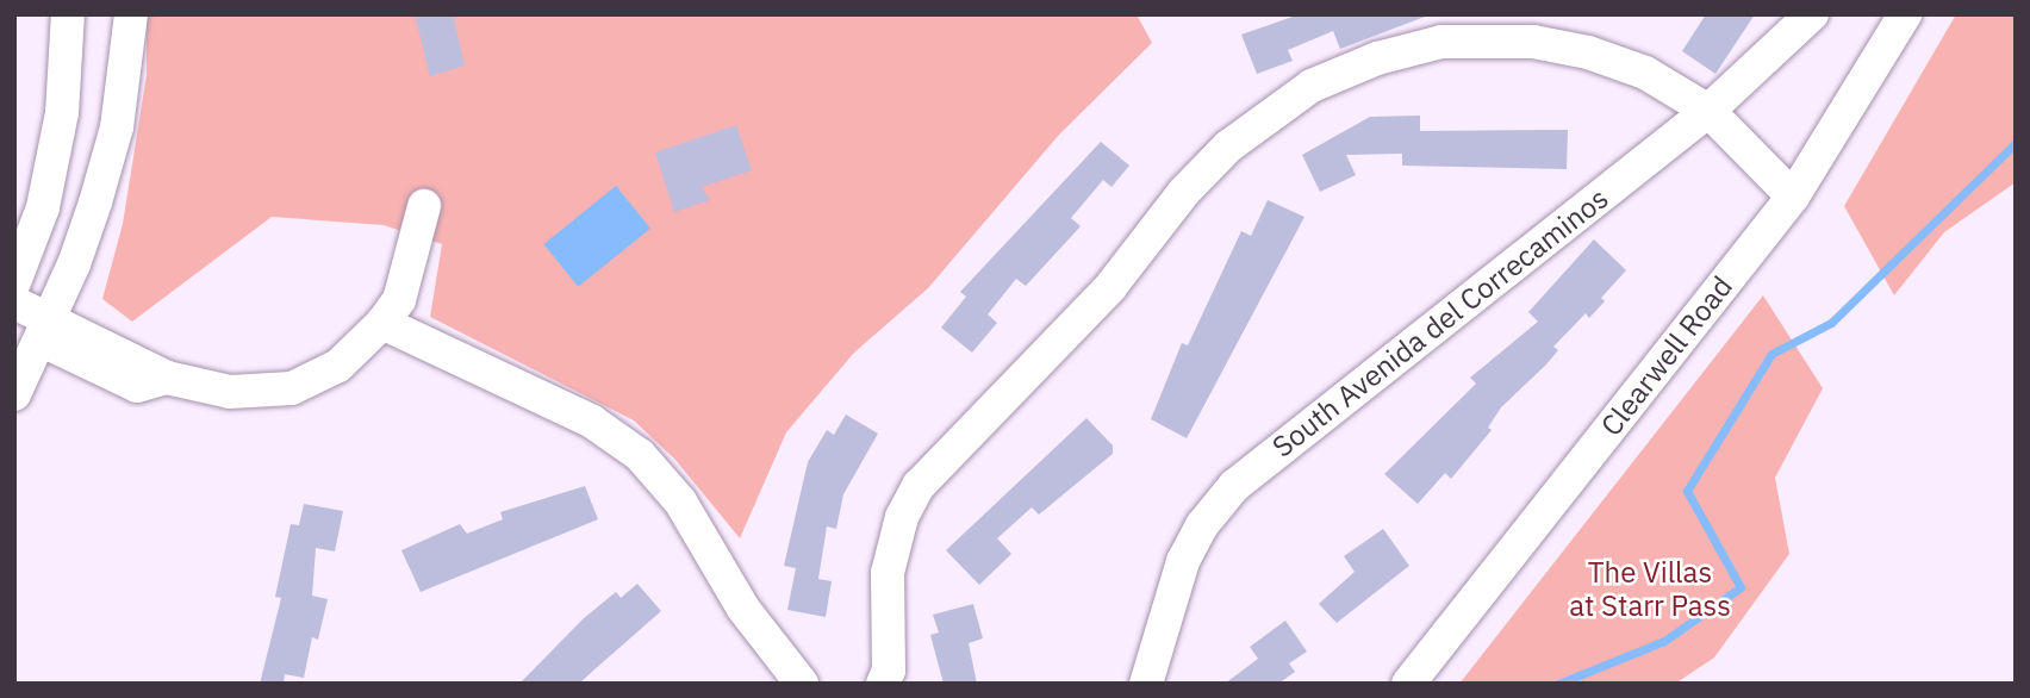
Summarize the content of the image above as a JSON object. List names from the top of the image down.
{
  "streets": {
    "street": ["South Avenida del Correcaminos", "Clearwell Road"]
  },
  "parks": ["The Villas at Starr Pass"]
}
